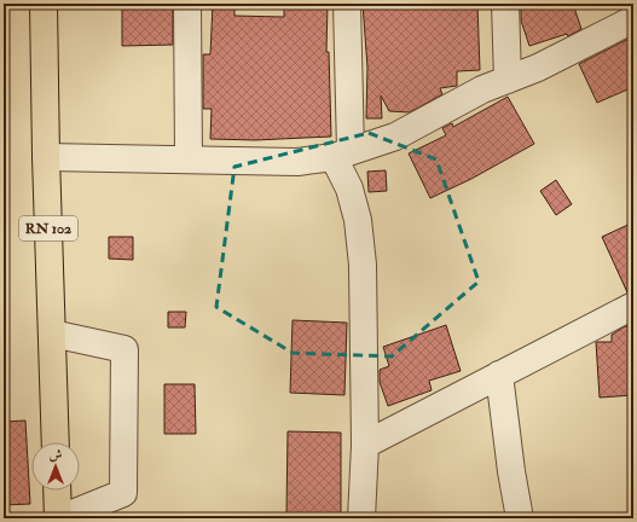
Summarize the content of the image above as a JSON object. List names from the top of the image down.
{
  "streets": {
    "main road": ["RN 102"]
  },
  "north": "top"
}
